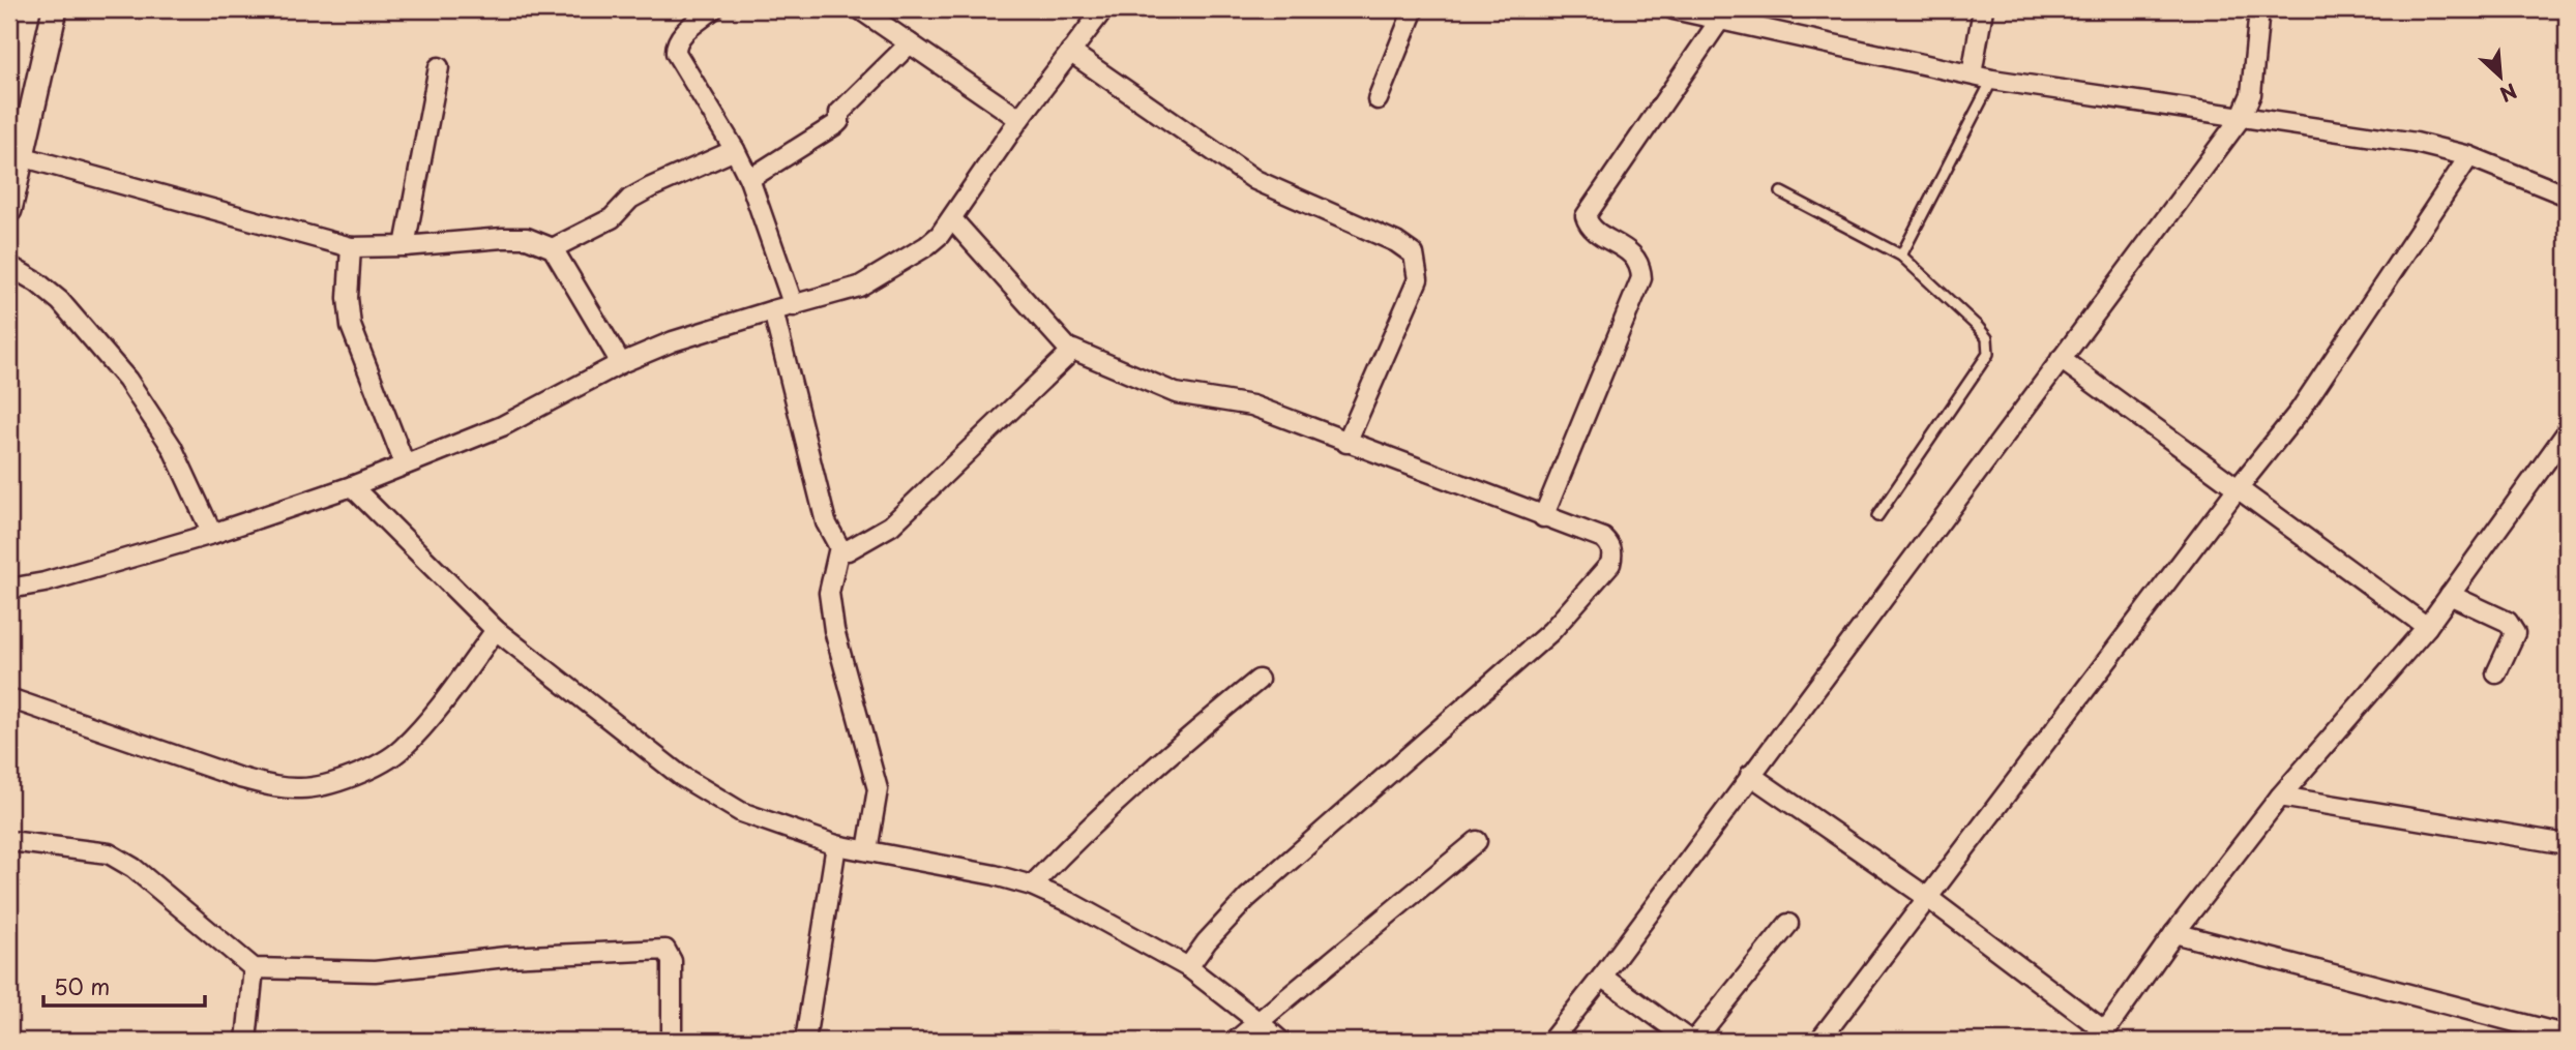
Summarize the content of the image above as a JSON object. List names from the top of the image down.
{
  "scale_bar": "50 m",
  "north": "bottom right"
}
